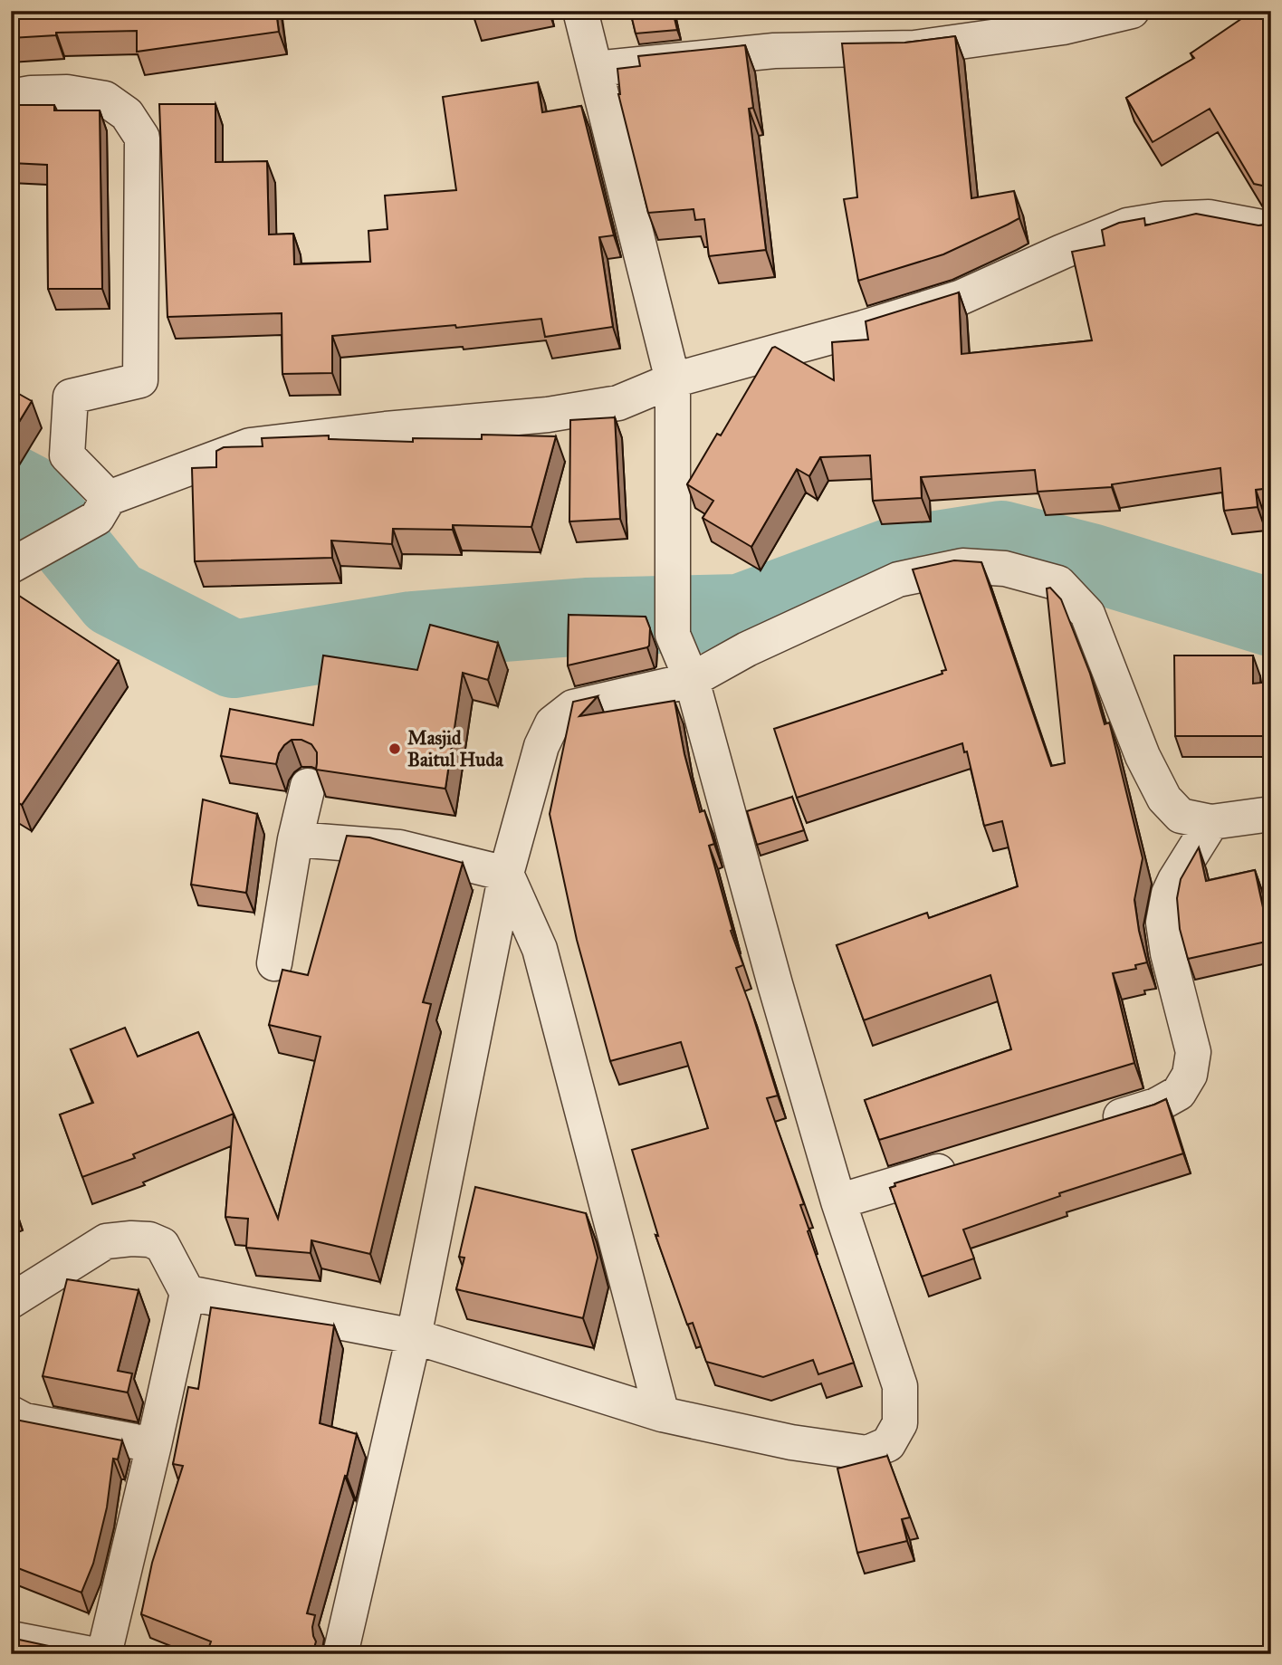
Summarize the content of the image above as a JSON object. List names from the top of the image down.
{
  "places": ["Masjid Baitul Huda"]
}
